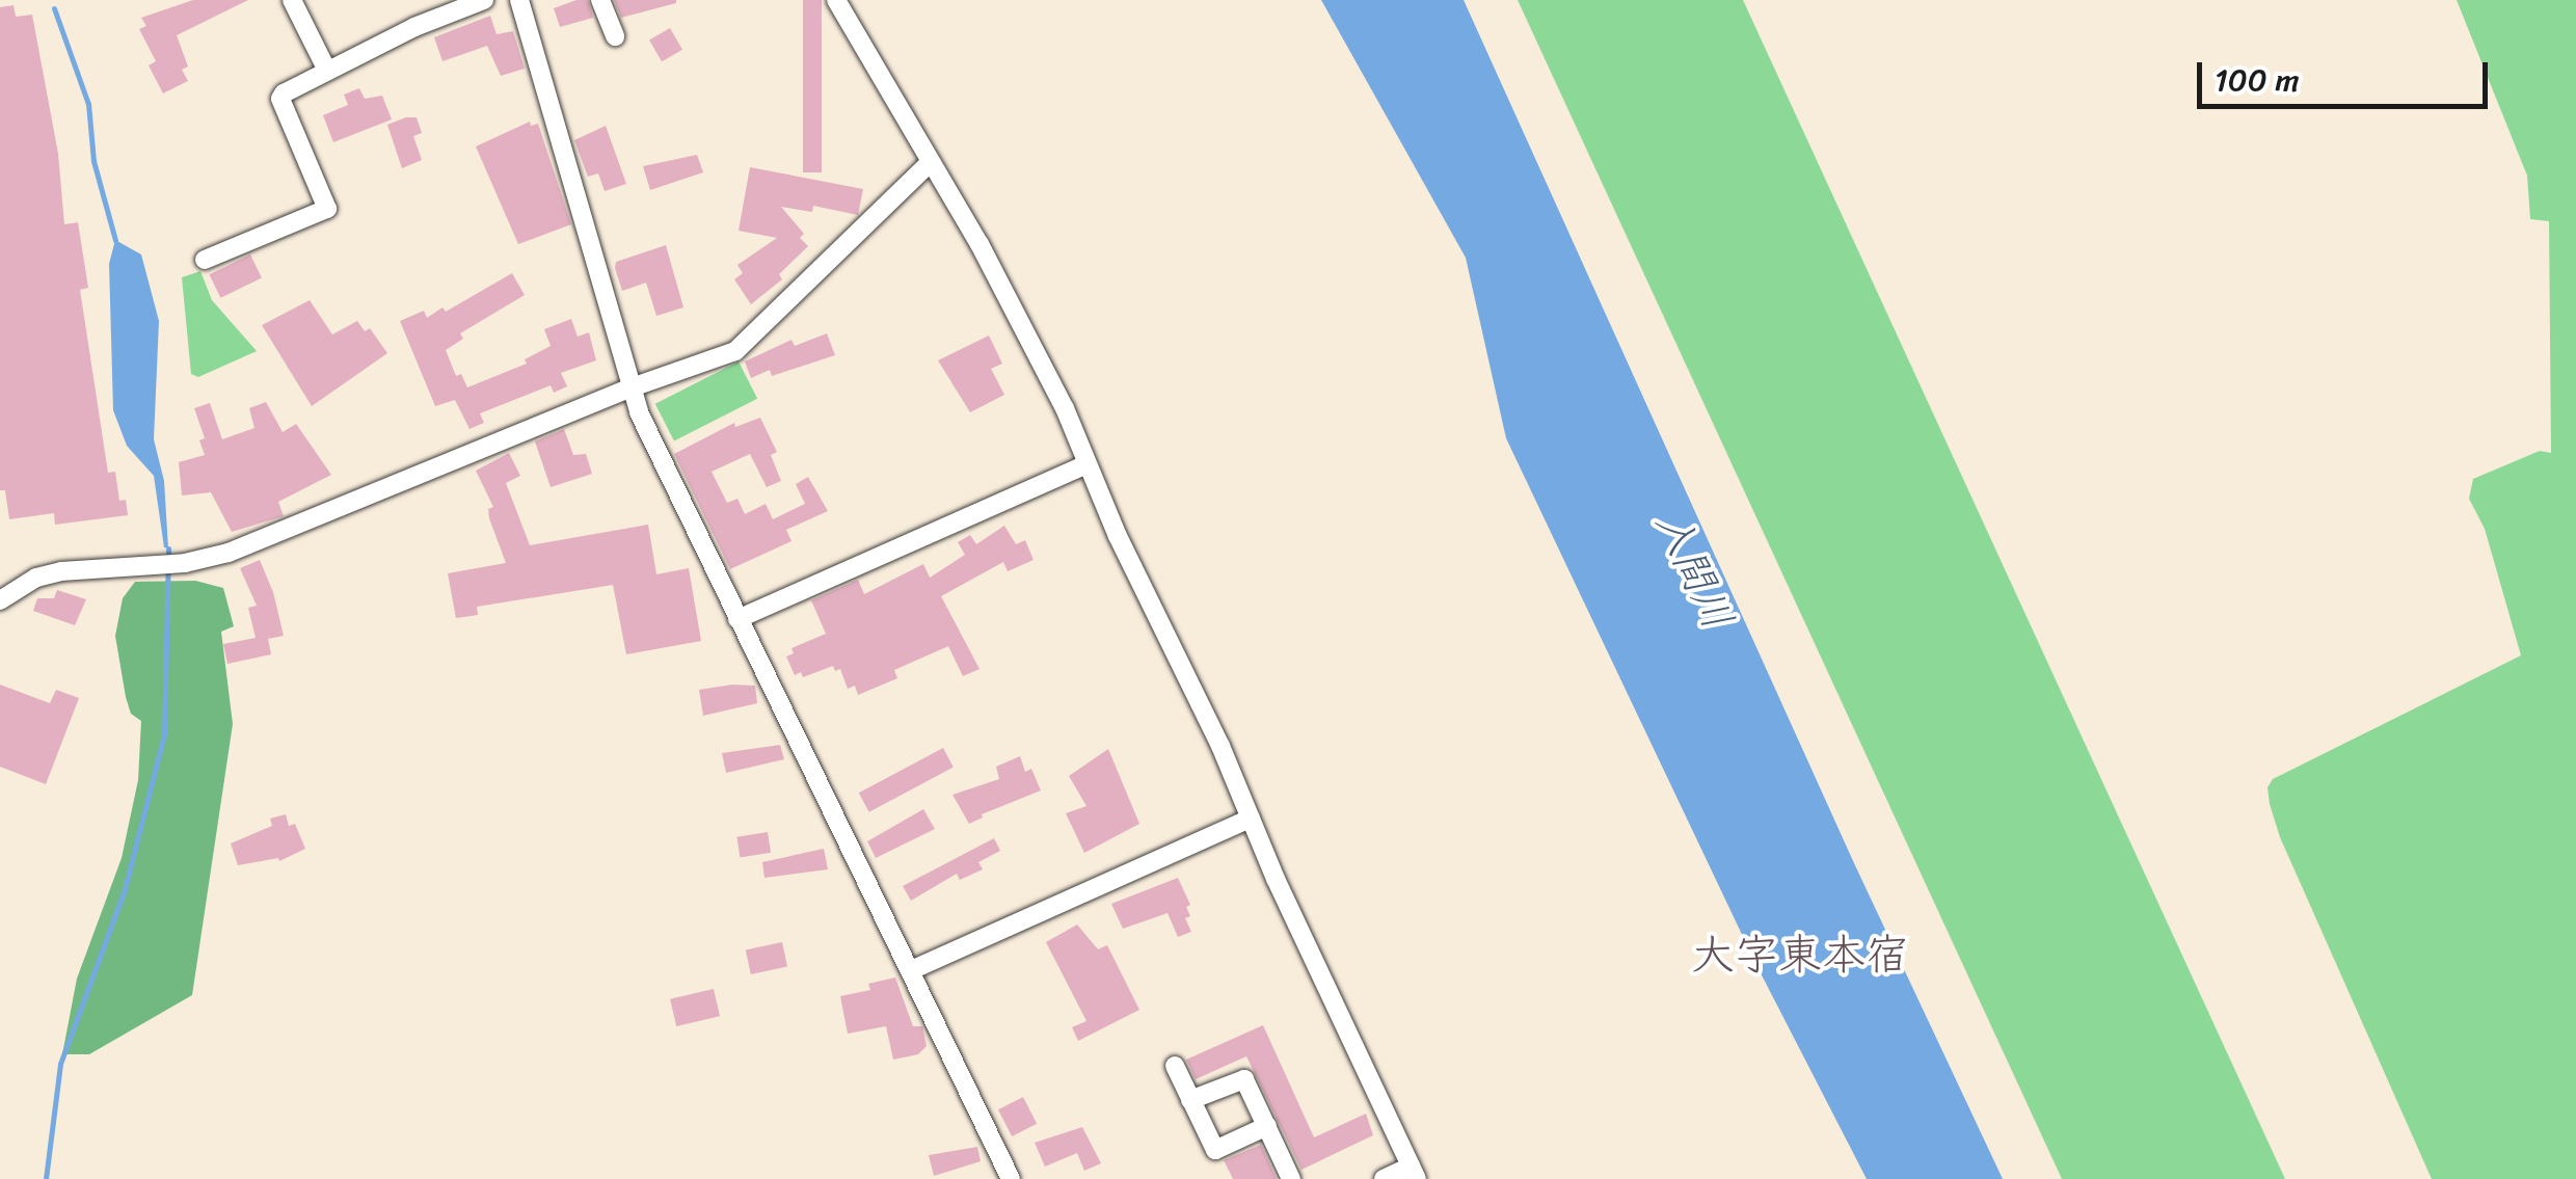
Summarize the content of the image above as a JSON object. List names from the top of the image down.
{
  "districts": ["大字東本宿"],
  "water": ["入間川"],
  "scale_bar": "100 m"
}
